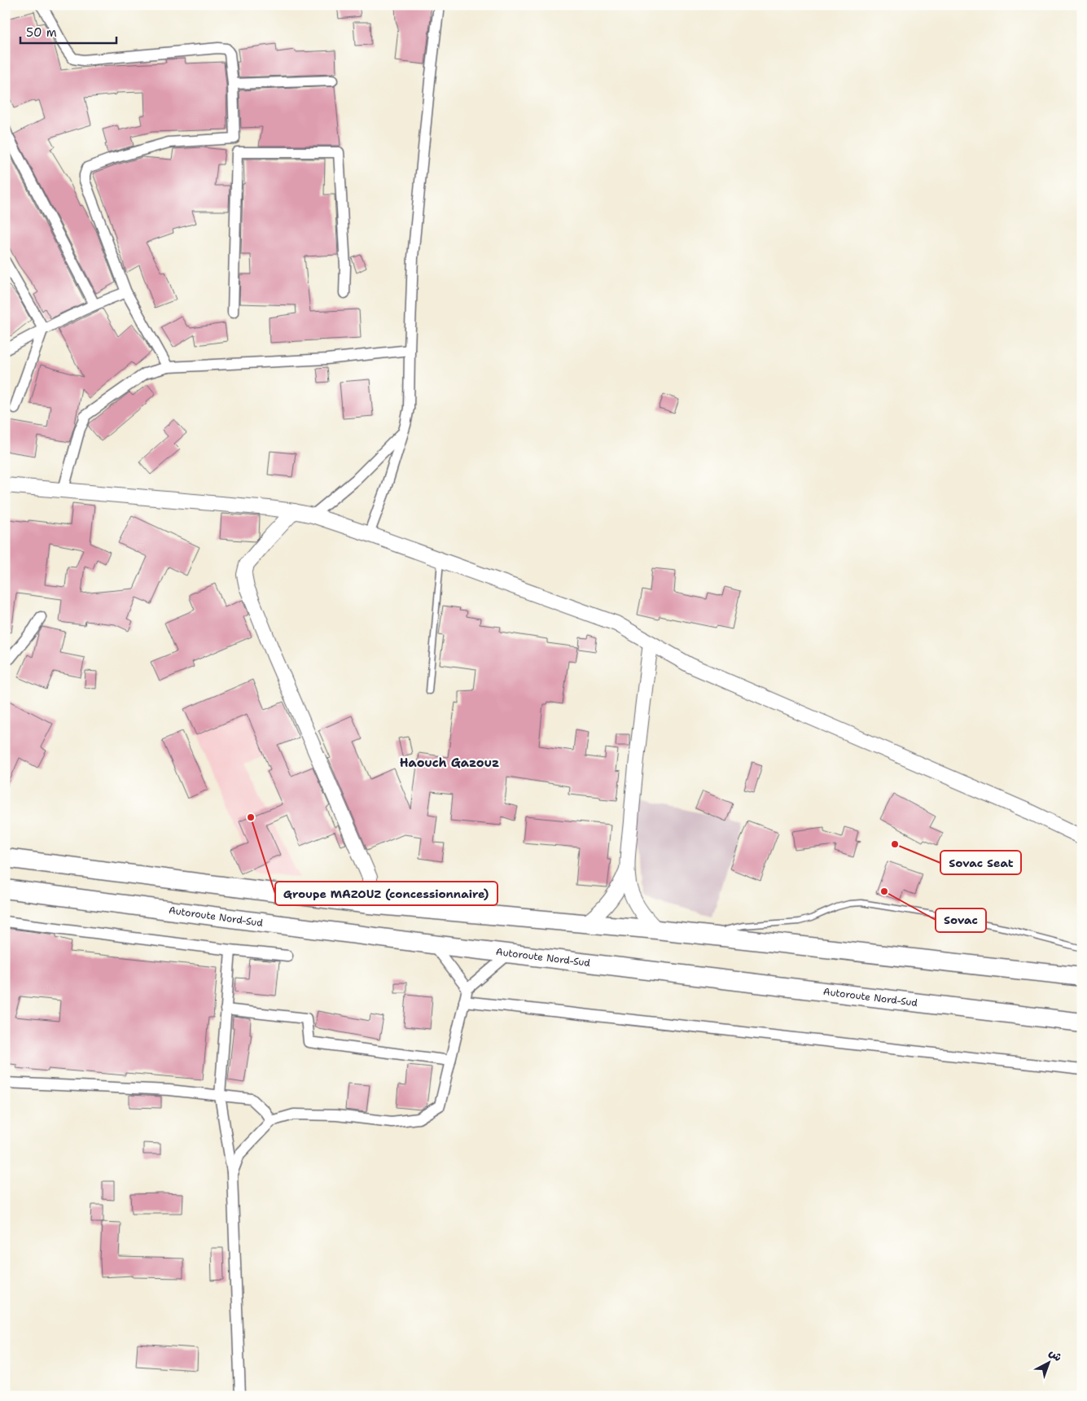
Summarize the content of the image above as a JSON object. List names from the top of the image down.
{
  "streets": {
    "highway": ["Autoroute Nord-Sud"]
  },
  "districts": ["Haouch Gazouz"],
  "places": ["Groupe MAZOUZ (concessionnaire)", "Sovac Seat", "Sovac"],
  "scale_bar": "50 m",
  "north": "top right"
}
